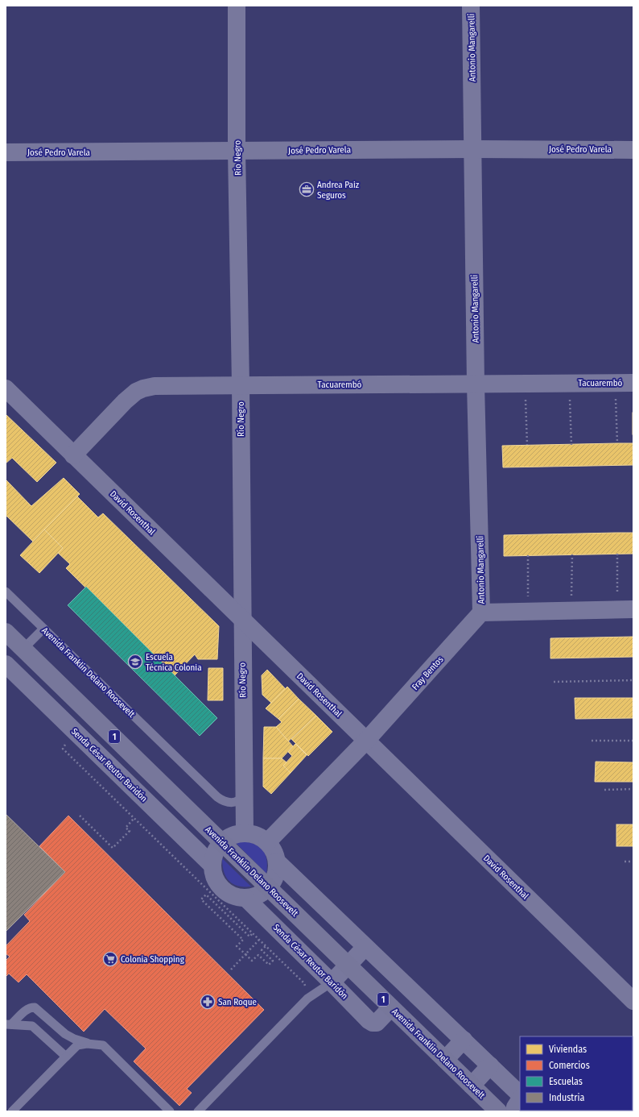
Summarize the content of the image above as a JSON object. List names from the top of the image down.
{
  "streets": {
    "main road": ["Avenida Franklin Delano Roosevelt", "1"],
    "street": [
      "Antonio Mangarelli",
      "José Pedro Varela",
      "Río Negro",
      "Tacuarembó",
      "David Rosenthal",
      "Fray Bentos",
      "Senda César Reutor Baridón"
    ]
  },
  "crossings": [
    ["Antonio Mangarelli", "José Pedro Varela"],
    ["Antonio Mangarelli", "Tacuarembó"],
    ["Antonio Mangarelli", "Fray Bentos"],
    ["José Pedro Varela", "Río Negro"],
    ["Río Negro", "Tacuarembó"],
    ["Río Negro", "David Rosenthal"],
    ["Río Negro", "Avenida Franklin Delano Roosevelt"],
    ["Tacuarembó", "David Rosenthal"],
    ["David Rosenthal", "Fray Bentos"],
    ["Avenida Franklin Delano Roosevelt", "Senda César Reutor Baridón"]
  ],
  "places": {
    "office": ["Andrea Paiz Seguros"],
    "school or university": ["Escuela Técnica Colonia"],
    "supermarket": ["Colonia Shopping"],
    "pharmacy": ["San Roque"]
  },
  "legend": [
    "Viviendas",
    "Comercios",
    "Escuelas",
    "Industria"
  ]
}
